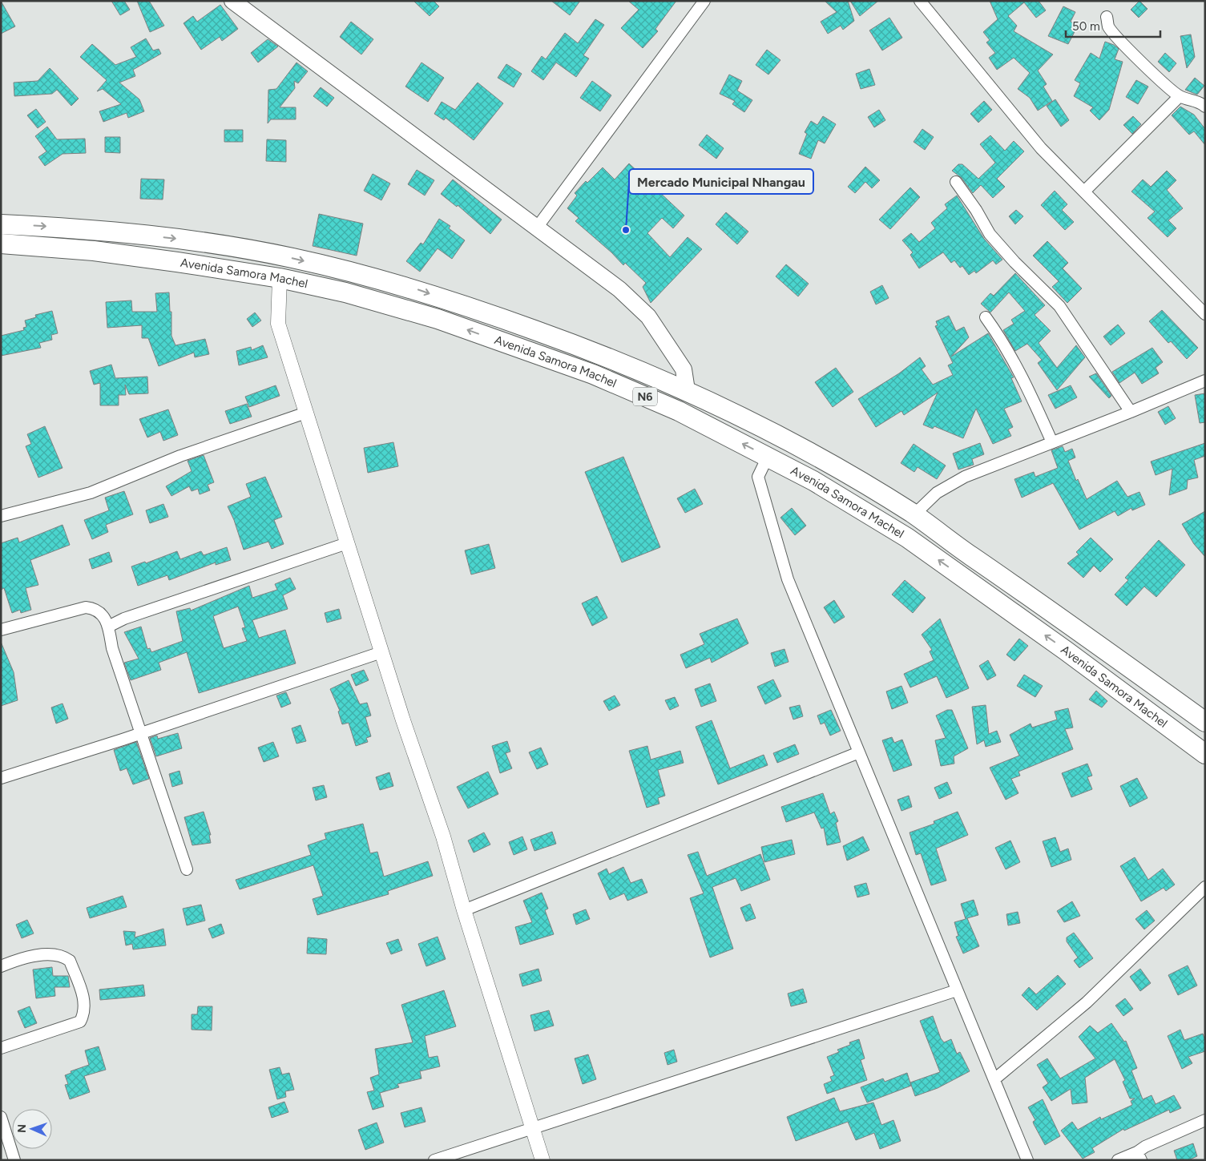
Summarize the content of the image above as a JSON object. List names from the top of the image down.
{
  "streets": {
    "highway": ["Avenida Samora Machel", "N6"]
  },
  "places": ["Mercado Municipal Nhangau"],
  "scale_bar": "50 m",
  "north": "left"
}
